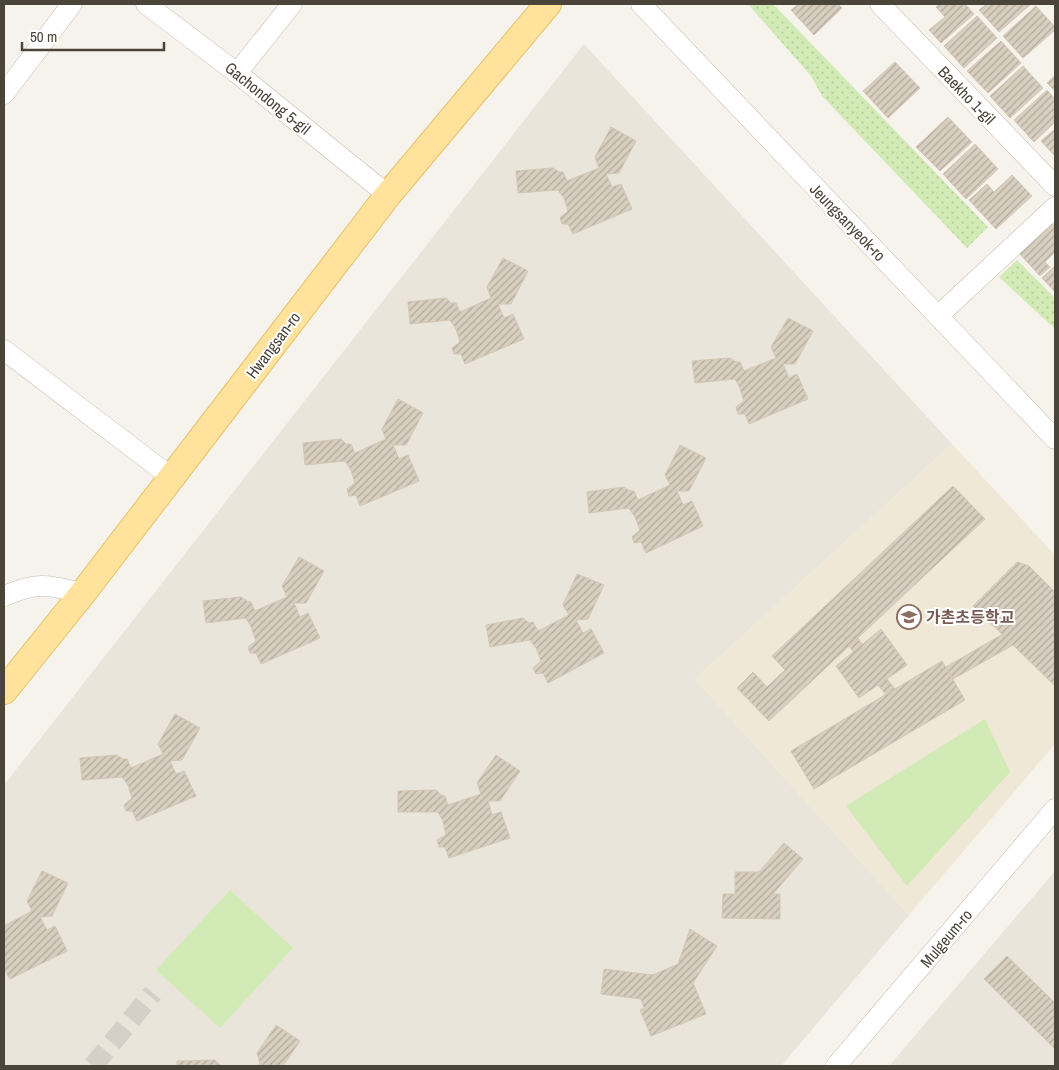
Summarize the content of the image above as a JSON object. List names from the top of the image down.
{
  "streets": {
    "main road": ["Hwangsan-ro"],
    "street": [
      "Baekho 1-gil",
      "Gachondong 5-gil",
      "Jeungsanyeok-ro",
      "Mulgeum-ro"
    ]
  },
  "crossings": [
    ["Gachondong 5-gil", "Hwangsan-ro"]
  ],
  "places": {
    "school or university": ["가촌초등학교"]
  },
  "scale_bar": "50 m"
}
